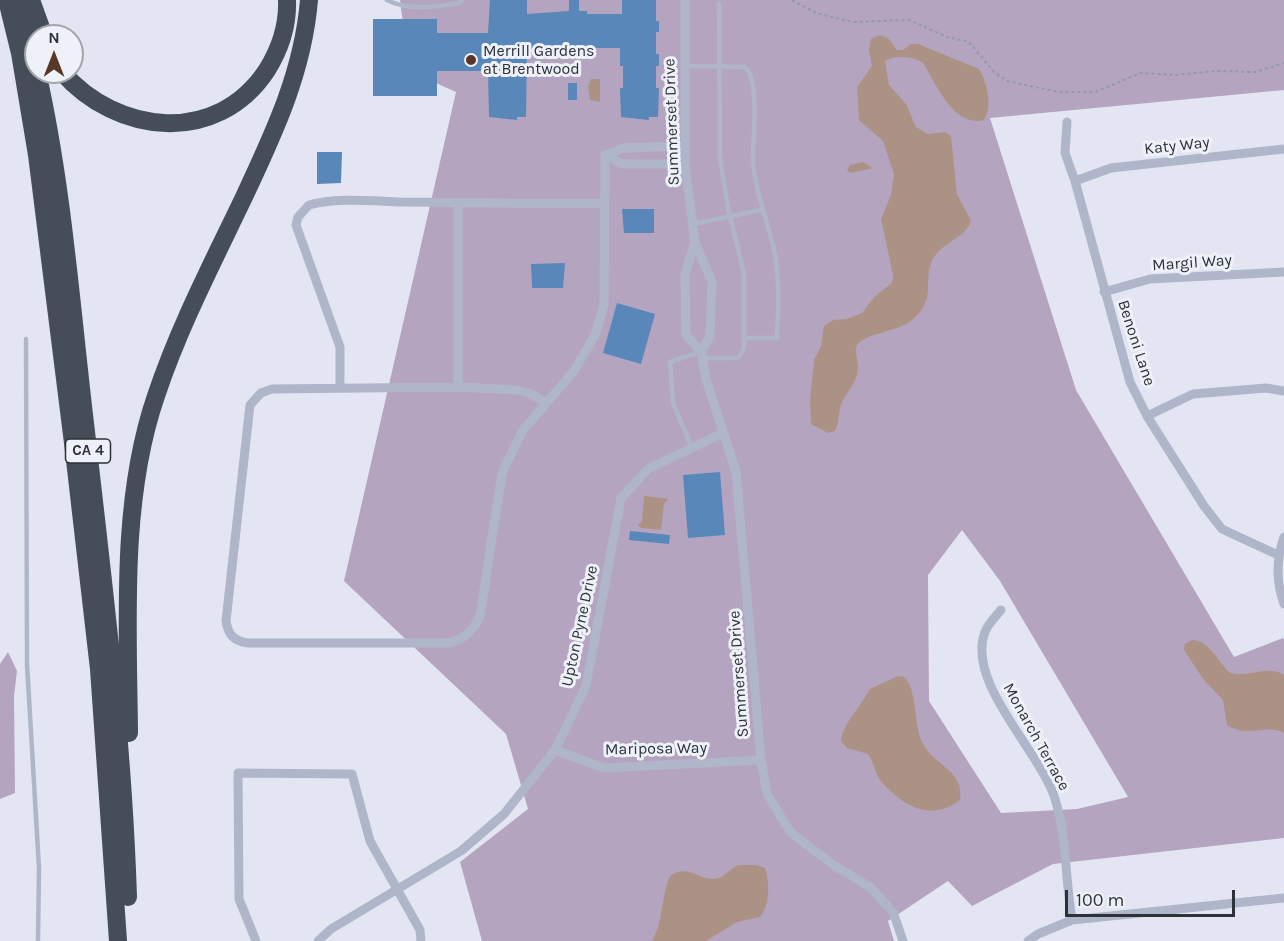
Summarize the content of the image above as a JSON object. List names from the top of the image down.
{
  "streets": {
    "highway": ["CA 4"],
    "street": [
      "Summerset Drive",
      "Katy Way",
      "Margil Way",
      "Benoni Lane",
      "Upton Pyne Drive",
      "Monarch Terrace",
      "Mariposa Way"
    ]
  },
  "crossings": [
    ["Summerset Drive", "Upton Pyne Drive"],
    ["Summerset Drive", "Mariposa Way"],
    ["Katy Way", "Benoni Lane"],
    ["Margil Way", "Benoni Lane"],
    ["Upton Pyne Drive", "Mariposa Way"]
  ],
  "places": ["Merrill Gardens at Brentwood"],
  "scale_bar": "100 m",
  "north": "top"
}
